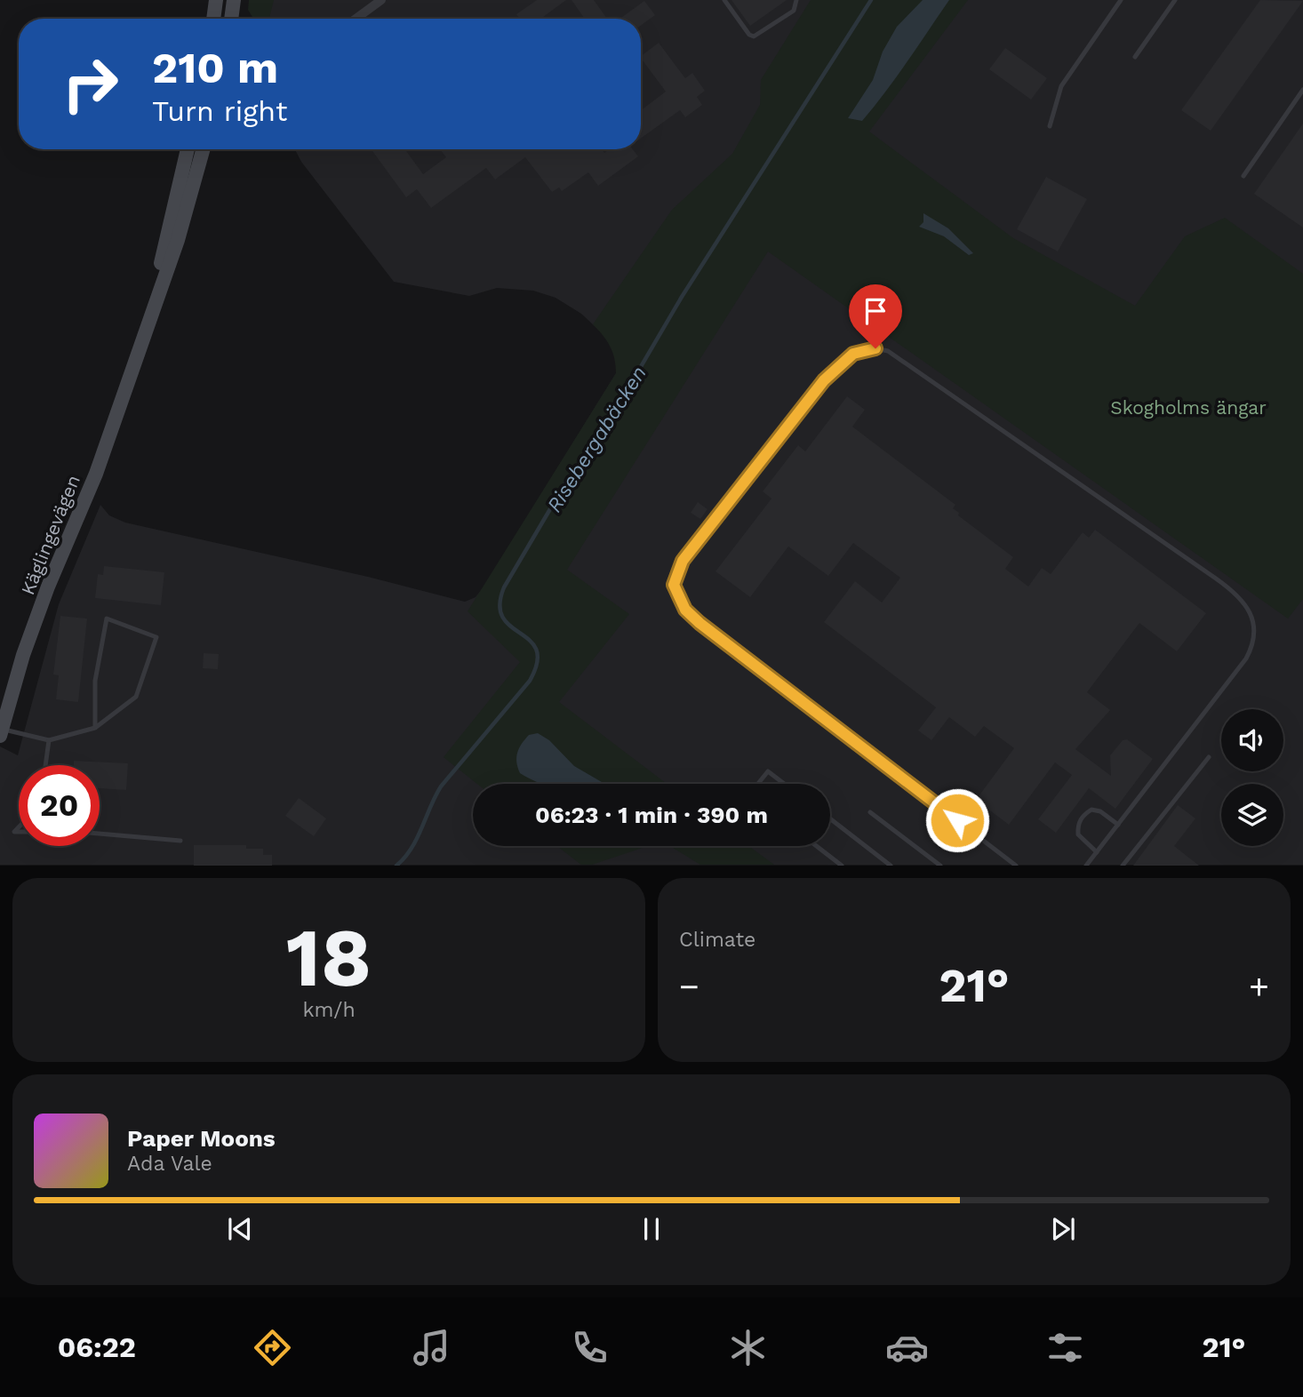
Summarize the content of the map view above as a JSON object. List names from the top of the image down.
{
  "streets": {
    "main road": ["Käglingevägen"]
  },
  "water": ["Risebergabäcken"],
  "parks": ["Skogholms ängar"],
  "page": {
    "turn": ["210 m", "Turn right"],
    "limit": "20",
    "trip": "06:23 · 1 min · 390 m",
    "tile": [
      ["18", "km/h"],
      "Climate"
    ],
    "heat": ["−", "21°", "+"],
    "song": ["Paper Moons", "Ada Vale"],
    "tabs": ["06:22", "21°"]
  }
}
